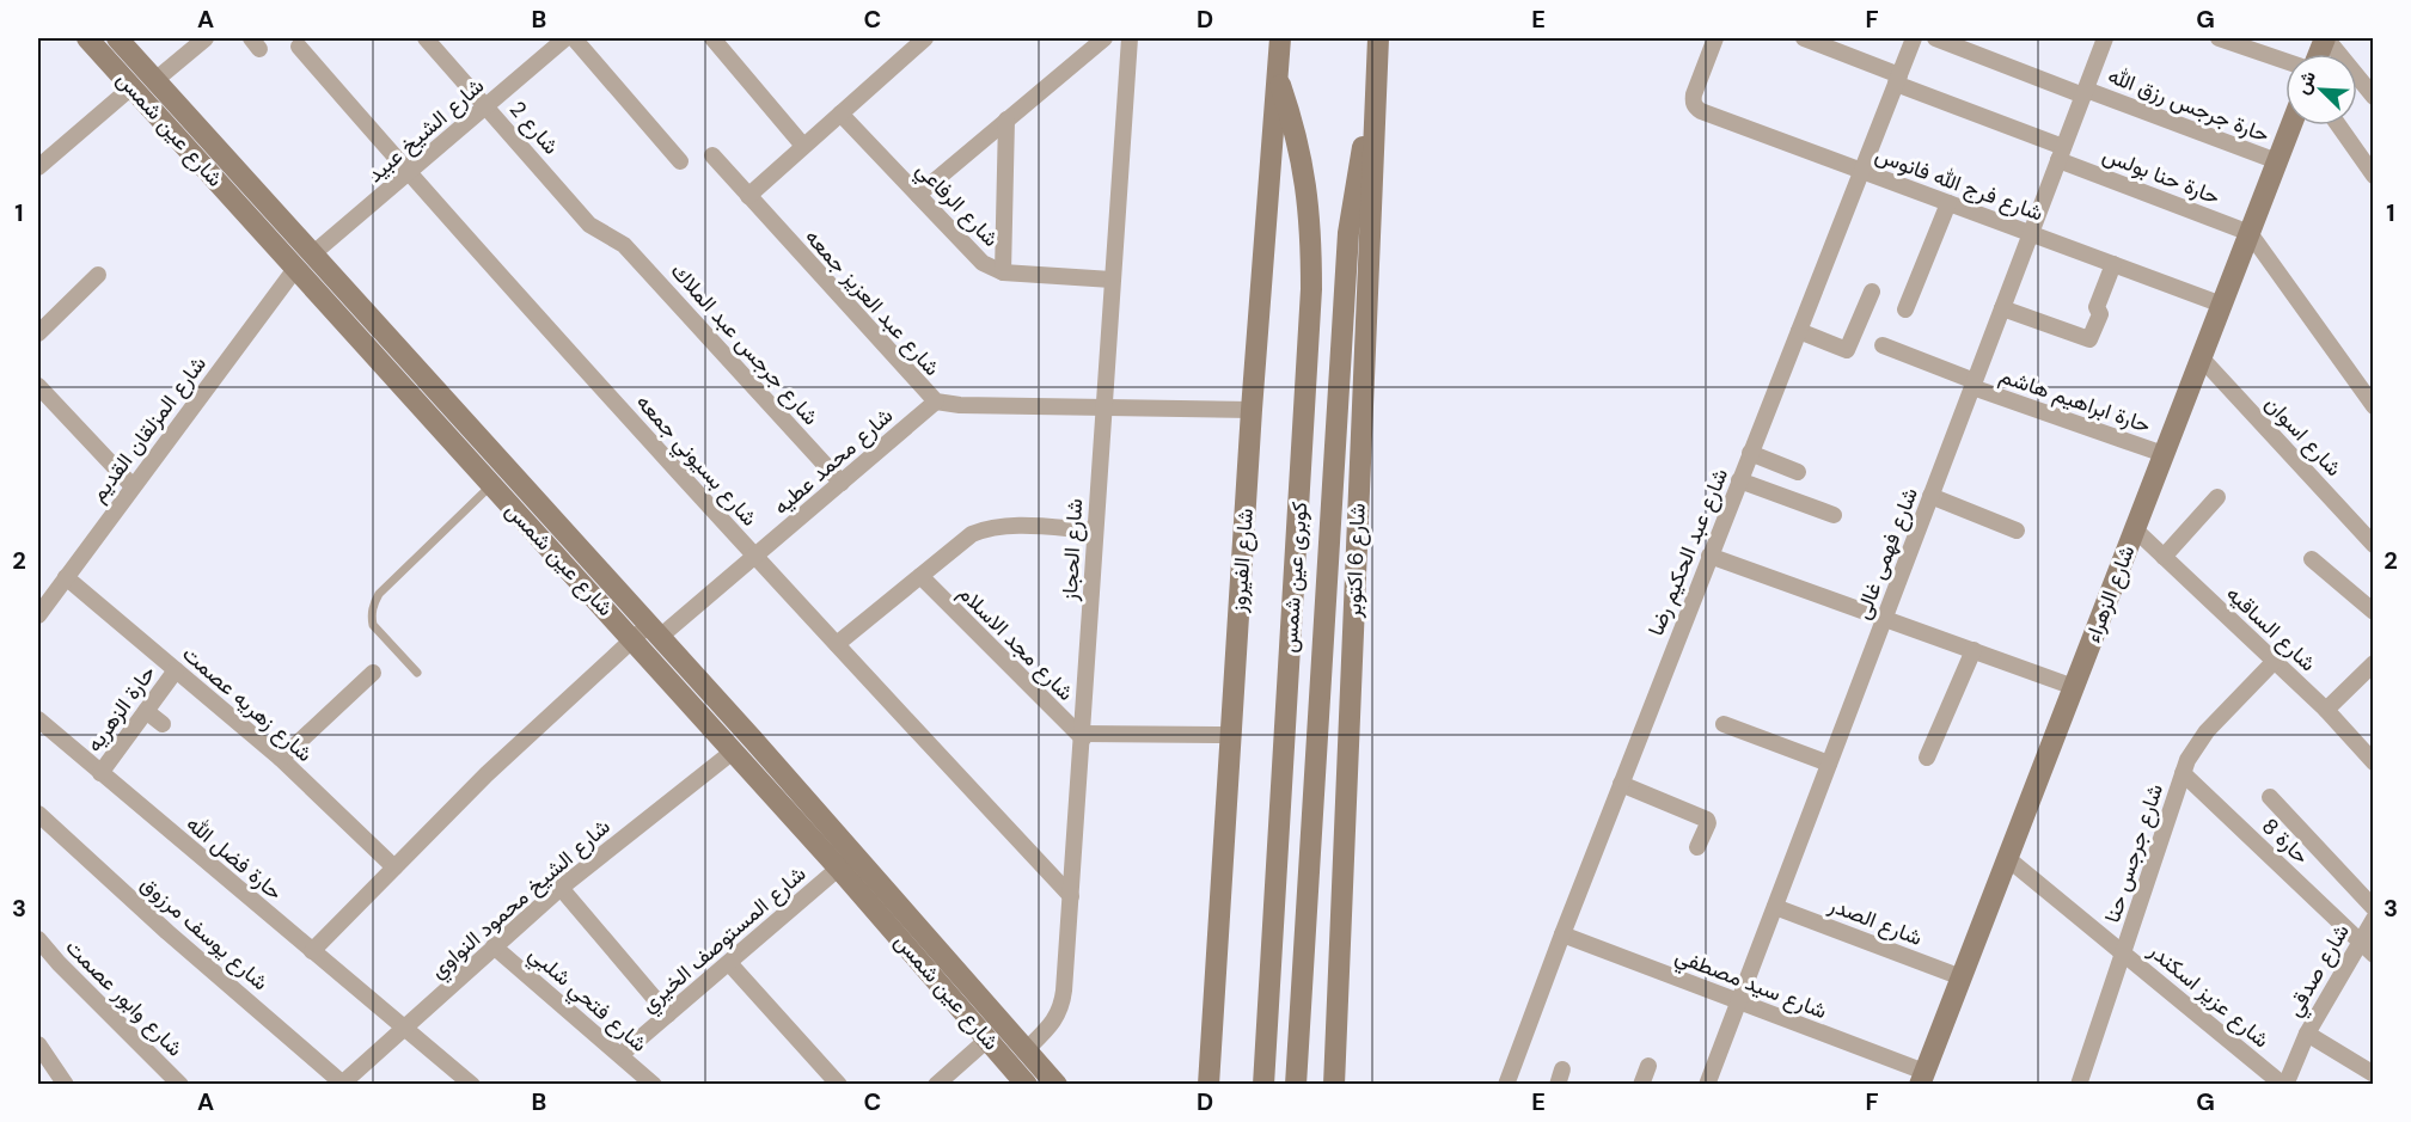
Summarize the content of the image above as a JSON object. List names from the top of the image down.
{
  "streets": {
    "main road": [
      "شارع عين شمس",
      "شارع الفيروز",
      "شارع 6 اكتوبر",
      "كوبرى عين شمس",
      "شارع الزهراء"
    ],
    "street": [
      "حارة جرجس رزق الله",
      "شارع 2",
      "شارع الشيخ عبيد",
      "حارة حنا بولس",
      "شارع فرج الله فانوس",
      "شارع الرفاعي",
      "شارع عبد العزيز جمعه",
      "شارع جرجس عبد الملاك",
      "حارة ابراهيم هاشم",
      "شارع المزلقان القديم",
      "شارع اسوان",
      "شارع بسيوني جمعه",
      "شارع محمد عطيه",
      "شارع الحجاز",
      "شارع عبد الحكيم رضا",
      "شارع فهمى غالى",
      "شارع الساقيه",
      "شارع مجد الاسلام",
      "شارع زهريه عصمت",
      "حارة الزهريه",
      "حارة 8",
      "شارع جرجس حنا",
      "حارة فضل الله",
      "شارع الشيخ محمود النواوي",
      "شارع الصدر",
      "شارع يوسف مرزوق",
      "شارع المستوصف الخيري",
      "شارع صدقي",
      "شارع سيد مصطفي",
      "شارع عزيز اسكندر",
      "شارع وابور عصمت",
      "شارع فتحي شلبي"
    ]
  },
  "crossings": [
    ["حارة جرجس رزق الله", "شارع فهمى غالى"],
    ["حارة جرجس رزق الله", "شارع الزهراء"],
    ["شارع 2", "شارع الشيخ عبيد"],
    ["شارع 2", "شارع جرجس عبد الملاك"],
    ["شارع عين شمس", "شارع الشيخ عبيد"],
    ["شارع عين شمس", "شارع المزلقان القديم"],
    ["شارع عين شمس", "شارع محمد عطيه"],
    ["شارع عين شمس", "شارع الحجاز"],
    ["شارع عين شمس", "شارع الشيخ محمود النواوي"],
    ["شارع عين شمس", "شارع المستوصف الخيري"],
    ["شارع الشيخ عبيد", "شارع بسيوني جمعه"],
    ["حارة حنا بولس", "شارع عبد الحكيم رضا"],
    ["حارة حنا بولس", "شارع فهمى غالى"],
    ["حارة حنا بولس", "شارع الزهراء"],
    ["شارع فرج الله فانوس", "شارع عبد الحكيم رضا"],
    ["شارع فرج الله فانوس", "شارع فهمى غالى"],
    ["شارع فرج الله فانوس", "شارع الزهراء"],
    ["شارع الرفاعي", "شارع الحجاز"],
    ["شارع عبد العزيز جمعه", "شارع محمد عطيه"],
    ["شارع عبد العزيز جمعه", "شارع الحجاز"],
    ["شارع عبد العزيز جمعه", "شارع الفيروز"],
    ["شارع جرجس عبد الملاك", "شارع محمد عطيه"],
    ["حارة ابراهيم هاشم", "شارع فهمى غالى"],
    ["حارة ابراهيم هاشم", "شارع الزهراء"],
    ["شارع المزلقان القديم", "شارع زهريه عصمت"],
    ["شارع اسوان", "شارع الزهراء"],
    ["شارع بسيوني جمعه", "شارع محمد عطيه"],
    ["شارع بسيوني جمعه", "شارع الحجاز"],
    ["شارع محمد عطيه", "شارع زهريه عصمت"],
    ["شارع محمد عطيه", "حارة فضل الله"],
    ["شارع الحجاز", "شارع مجد الاسلام"],
    ["شارع عبد الحكيم رضا", "شارع سيد مصطفي"],
    ["شارع فهمى غالى", "شارع الصدر"],
    ["شارع فهمى غالى", "شارع سيد مصطفي"],
    ["شارع الفيروز", "كوبرى عين شمس"],
    ["شارع 6 اكتوبر", "كوبرى عين شمس"],
    ["شارع الزهراء", "شارع الساقيه"],
    ["شارع الزهراء", "شارع الصدر"],
    ["شارع الزهراء", "شارع سيد مصطفي"],
    ["شارع الزهراء", "شارع عزيز اسكندر"],
    ["شارع الساقيه", "شارع جرجس حنا"],
    ["شارع زهريه عصمت", "حارة الزهريه"],
    ["حارة الزهريه", "حارة فضل الله"],
    ["حارة 8", "شارع جرجس حنا"],
    ["حارة 8", "شارع صدقي"],
    ["شارع جرجس حنا", "شارع عزيز اسكندر"],
    ["حارة فضل الله", "شارع الشيخ محمود النواوي"],
    ["شارع الشيخ محمود النواوي", "شارع يوسف مرزوق"],
    ["شارع الشيخ محمود النواوي", "شارع فتحي شلبي"],
    ["شارع المستوصف الخيري", "شارع فتحي شلبي"],
    ["شارع صدقي", "شارع عزيز اسكندر"]
  ],
  "north": "top left",
  "grid": {
    "columns": [
      "A",
      "B",
      "C",
      "D",
      "E",
      "F",
      "G"
    ],
    "rows": ["1", "2", "3"]
  }
}
